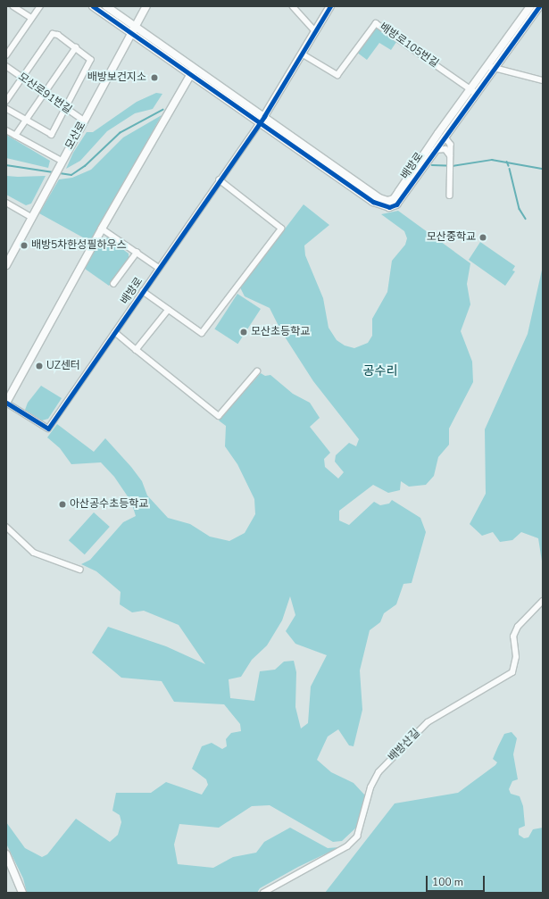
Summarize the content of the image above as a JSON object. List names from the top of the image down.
{
  "streets": {
    "street": [
      "배방로105번길",
      "모산로91번길",
      "모산로",
      "배방로",
      "배방산길"
    ]
  },
  "crossings": [
    ["배방로105번길", "배방로"],
    ["모산로91번길", "모산로"],
    ["모산로", "배방로"]
  ],
  "districts": ["공수리"],
  "places": [
    "배방보건지소",
    "모산중학교",
    "배방5차한성필하우스",
    "모산초등학교",
    "UZ센터",
    "아산공수초등학교"
  ],
  "scale_bar": "100 m"
}
